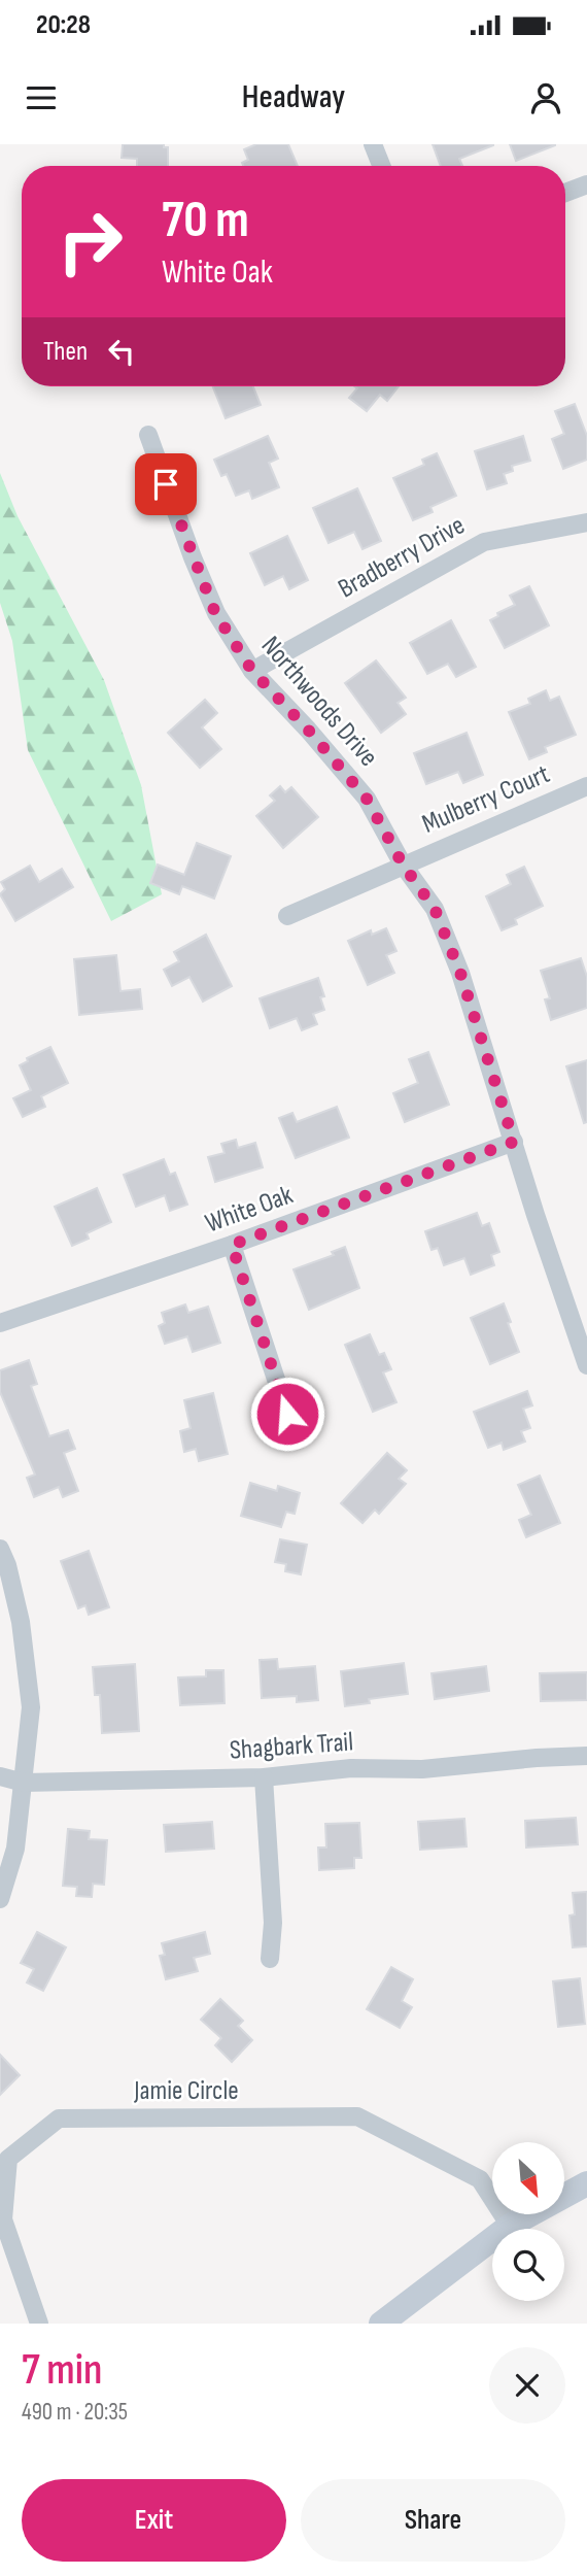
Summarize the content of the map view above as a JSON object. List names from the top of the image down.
{
  "streets": {
    "street": [
      "Bradberry Drive",
      "Northwoods Drive",
      "Mulberry Court",
      "White Oak",
      "Shagbark Trail",
      "Jamie Circle"
    ]
  },
  "crossings": [
    ["Bradberry Drive", "Northwoods Drive"],
    ["Northwoods Drive", "Mulberry Court"],
    ["Northwoods Drive", "White Oak"]
  ],
  "north": "bottom right",
  "page": {
    "status": "20:28",
    "header": "Headway",
    "turn": ["70 m", "White Oak"],
    "then": "Then",
    "heading": ["7 min", "490 m · 20:35"],
    "buttons": ["Exit", "Share"]
  }
}
